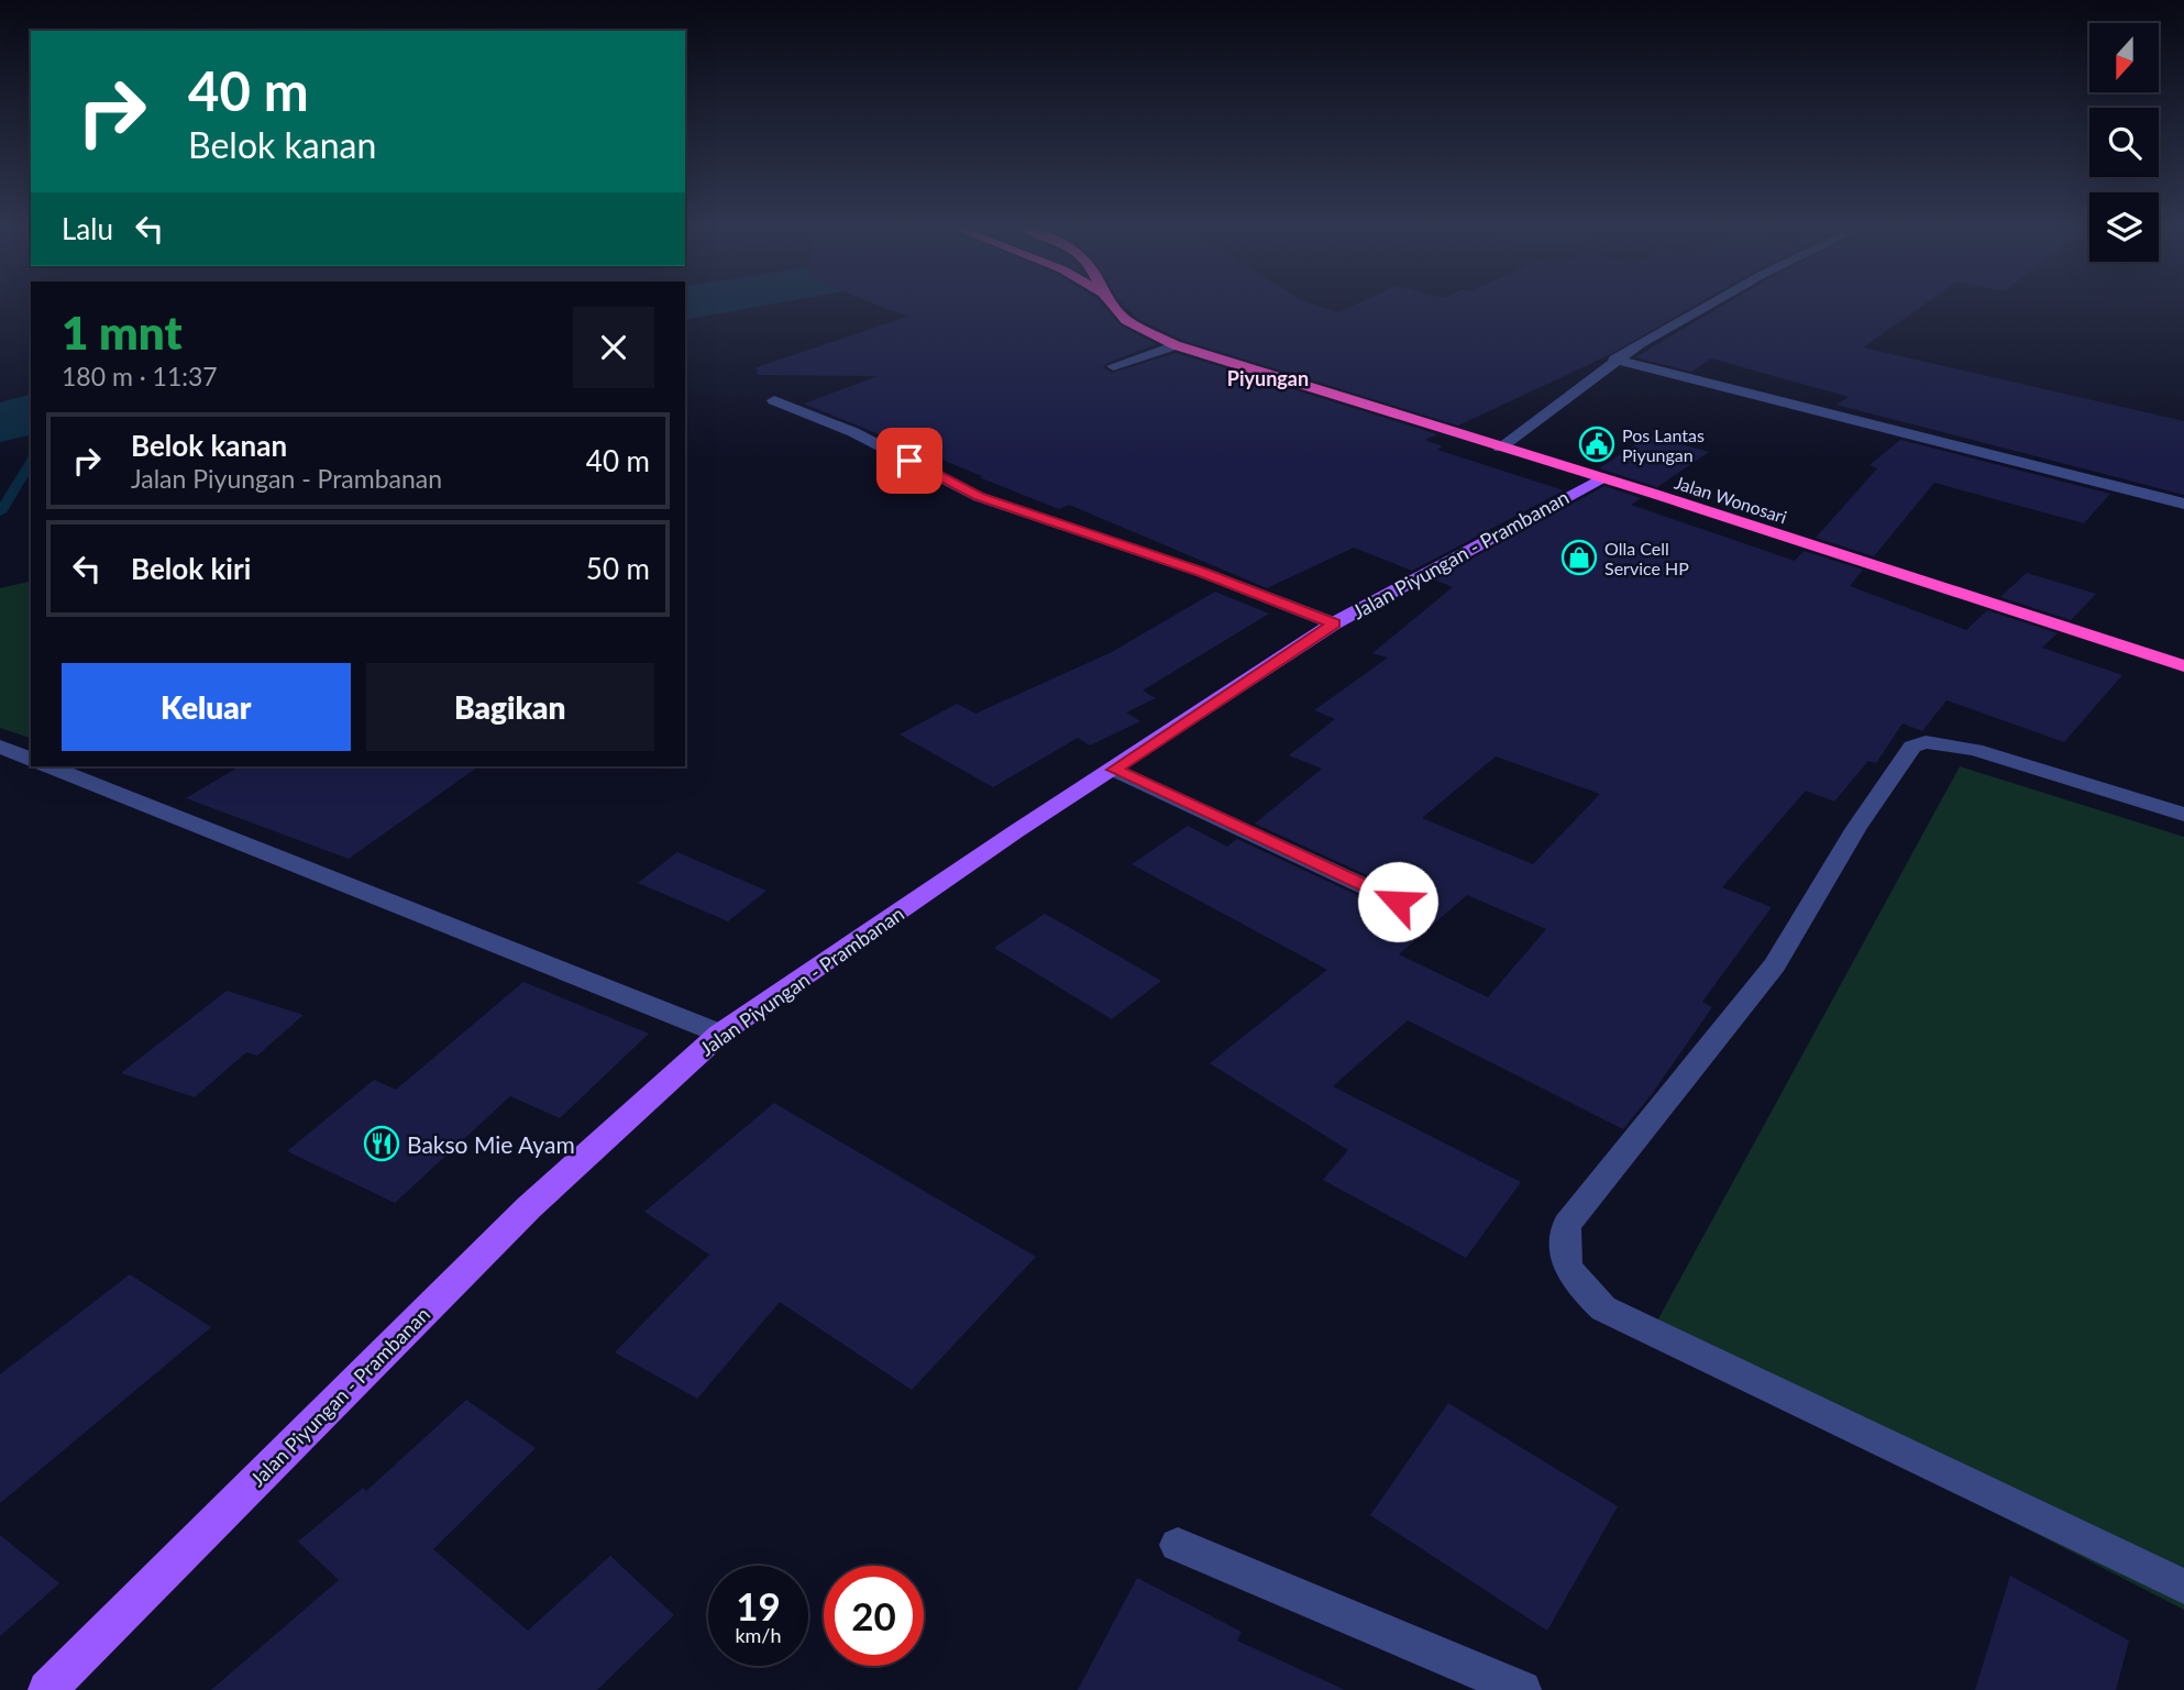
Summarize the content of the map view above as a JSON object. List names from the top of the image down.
{
  "streets": {
    "highway": ["Jalan Wonosari"],
    "main road": ["Jalan Piyungan - Prambanan"]
  },
  "crossings": [
    ["Jalan Wonosari", "Jalan Piyungan - Prambanan"]
  ],
  "districts": ["Piyungan"],
  "places": {
    "public building": ["Pos Lantas Piyungan"],
    "shop": ["Olla Cell Service HP"],
    "restaurant": ["Bakso Mie Ayam"]
  },
  "north": "bottom",
  "page": {
    "turn": ["40 m", "Belok kanan"],
    "then": "Lalu",
    "heading": ["1 mnt", "180 m · 11:37"],
    "list": [
      {
        "name": "Belok kanan",
        "note": "Jalan Piyungan - Prambanan",
        "value": "40 m"
      },
      {
        "name": "Belok kiri",
        "value": "50 m"
      }
    ],
    "buttons": ["Keluar", "Bagikan"],
    "speed": "19 km/h",
    "limit": "20"
  }
}
